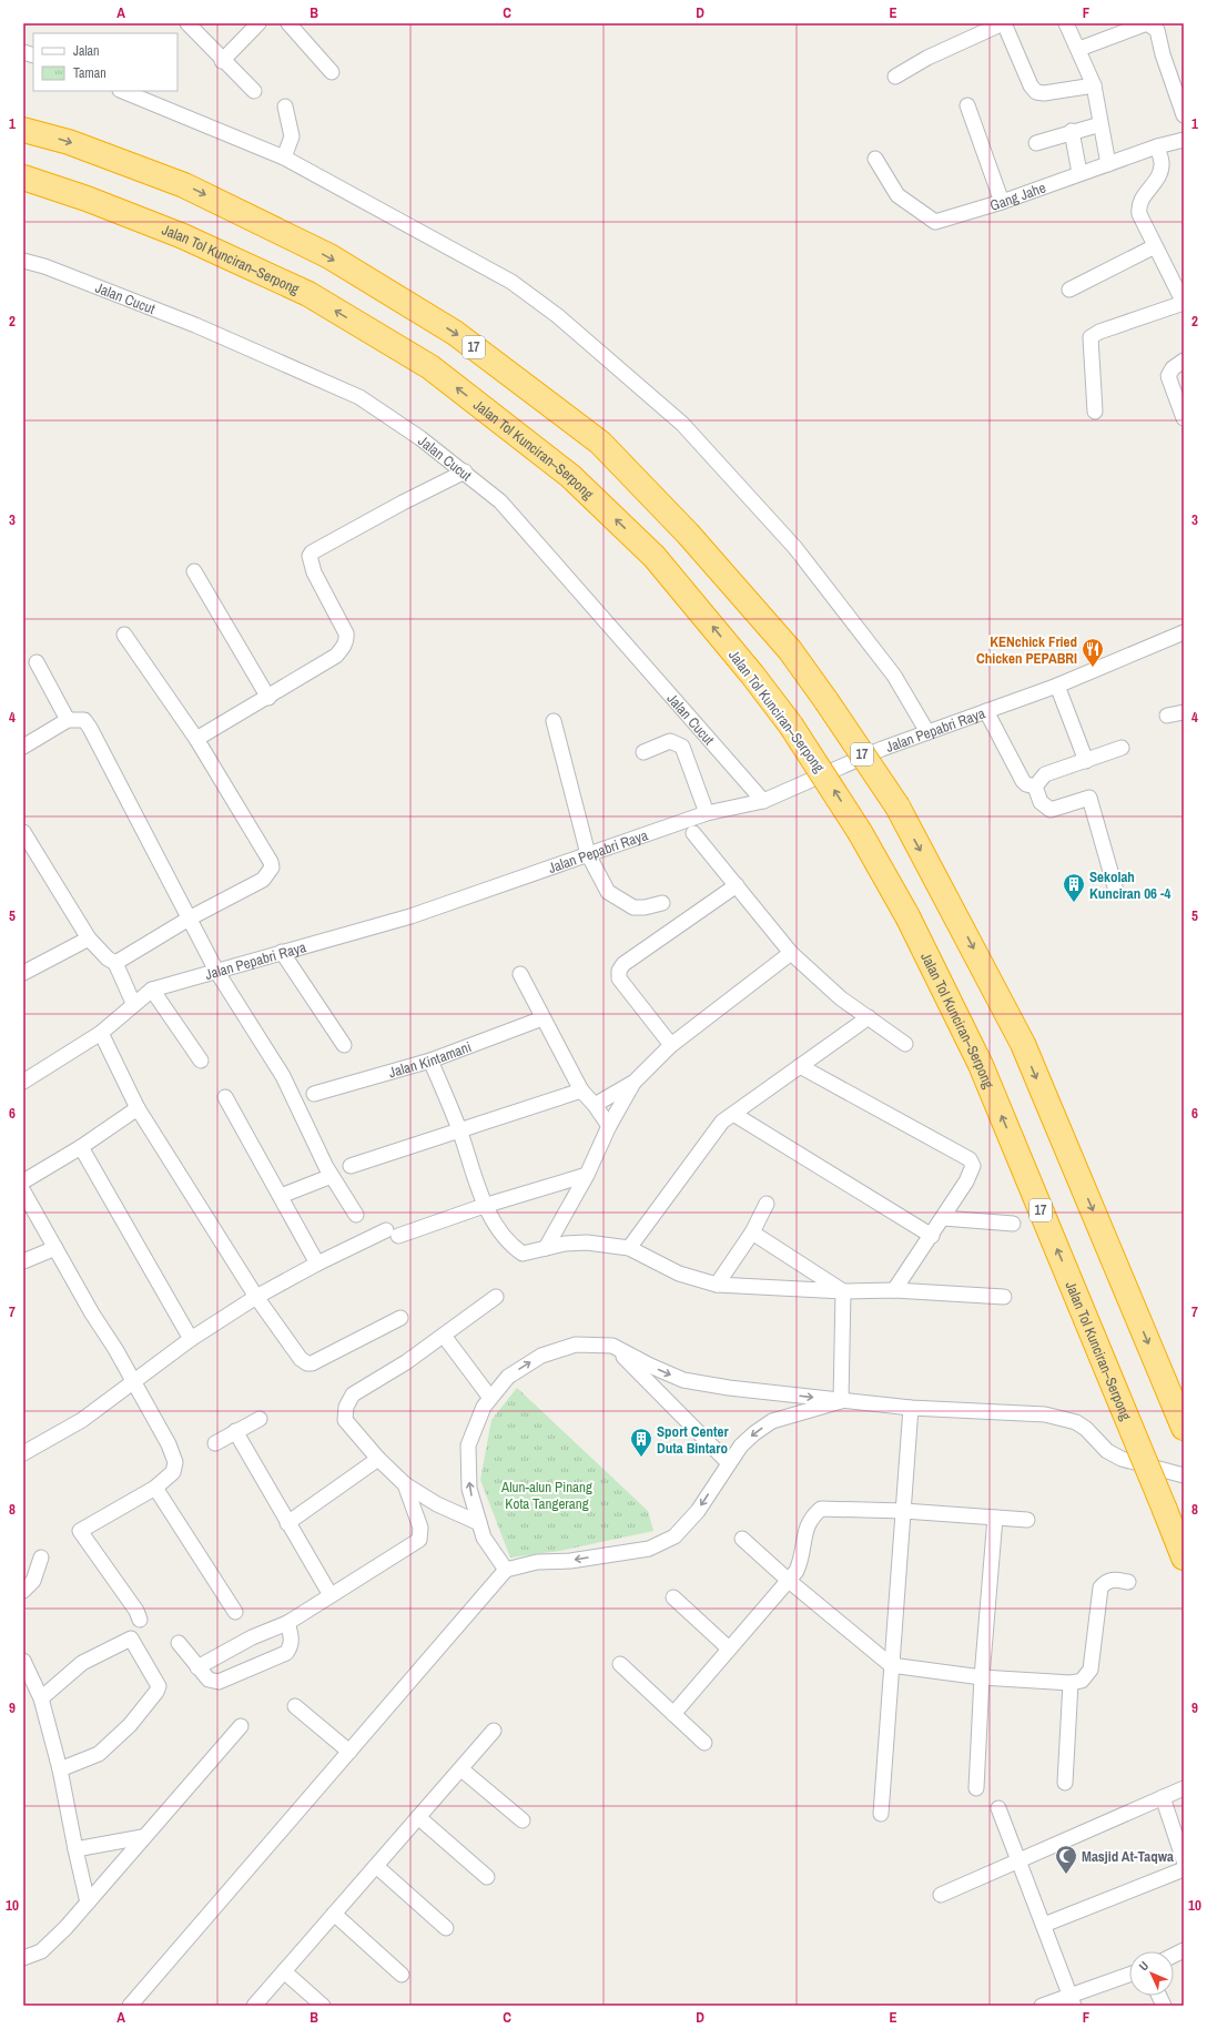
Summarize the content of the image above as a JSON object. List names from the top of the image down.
{
  "streets": {
    "highway": ["Jalan Tol Kunciran–Serpong", "17"],
    "street": [
      "Gang Jahe",
      "Jalan Cucut",
      "Jalan Pepabri Raya",
      "Jalan Kintamani"
    ]
  },
  "crossings": [
    ["Jalan Cucut", "Jalan Pepabri Raya"]
  ],
  "parks": ["Alun-alun Pinang Kota Tangerang"],
  "places": {
    "restaurant": ["KENchick Fried Chicken PEPABRI"],
    "building": ["Sekolah Kunciran 06 -4", "Sport Center Duta Bintaro"],
    "mosque": ["Masjid At-Taqwa"]
  },
  "legend": ["Jalan", "Taman"],
  "north": "top left",
  "grid": {
    "columns": [
      "A",
      "B",
      "C",
      "D",
      "E",
      "F"
    ],
    "rows": [
      "1",
      "2",
      "3",
      "4",
      "5",
      "6",
      "7",
      "8",
      "9",
      "10"
    ]
  }
}
